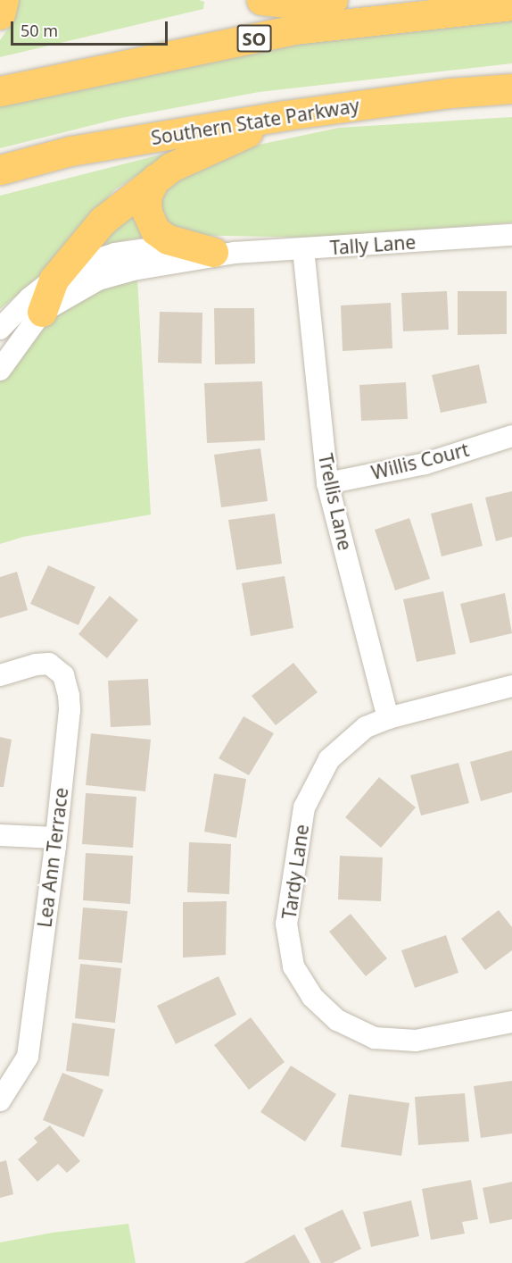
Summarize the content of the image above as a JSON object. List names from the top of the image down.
{
  "streets": {
    "highway": ["SO", "Southern State Parkway"],
    "street": [
      "Tally Lane",
      "Willis Court",
      "Trellis Lane",
      "Lea Ann Terrace",
      "Tardy Lane"
    ]
  },
  "crossings": [
    ["Tally Lane", "Trellis Lane"],
    ["Willis Court", "Trellis Lane"],
    ["Trellis Lane", "Tardy Lane"]
  ],
  "scale_bar": "50 m"
}
